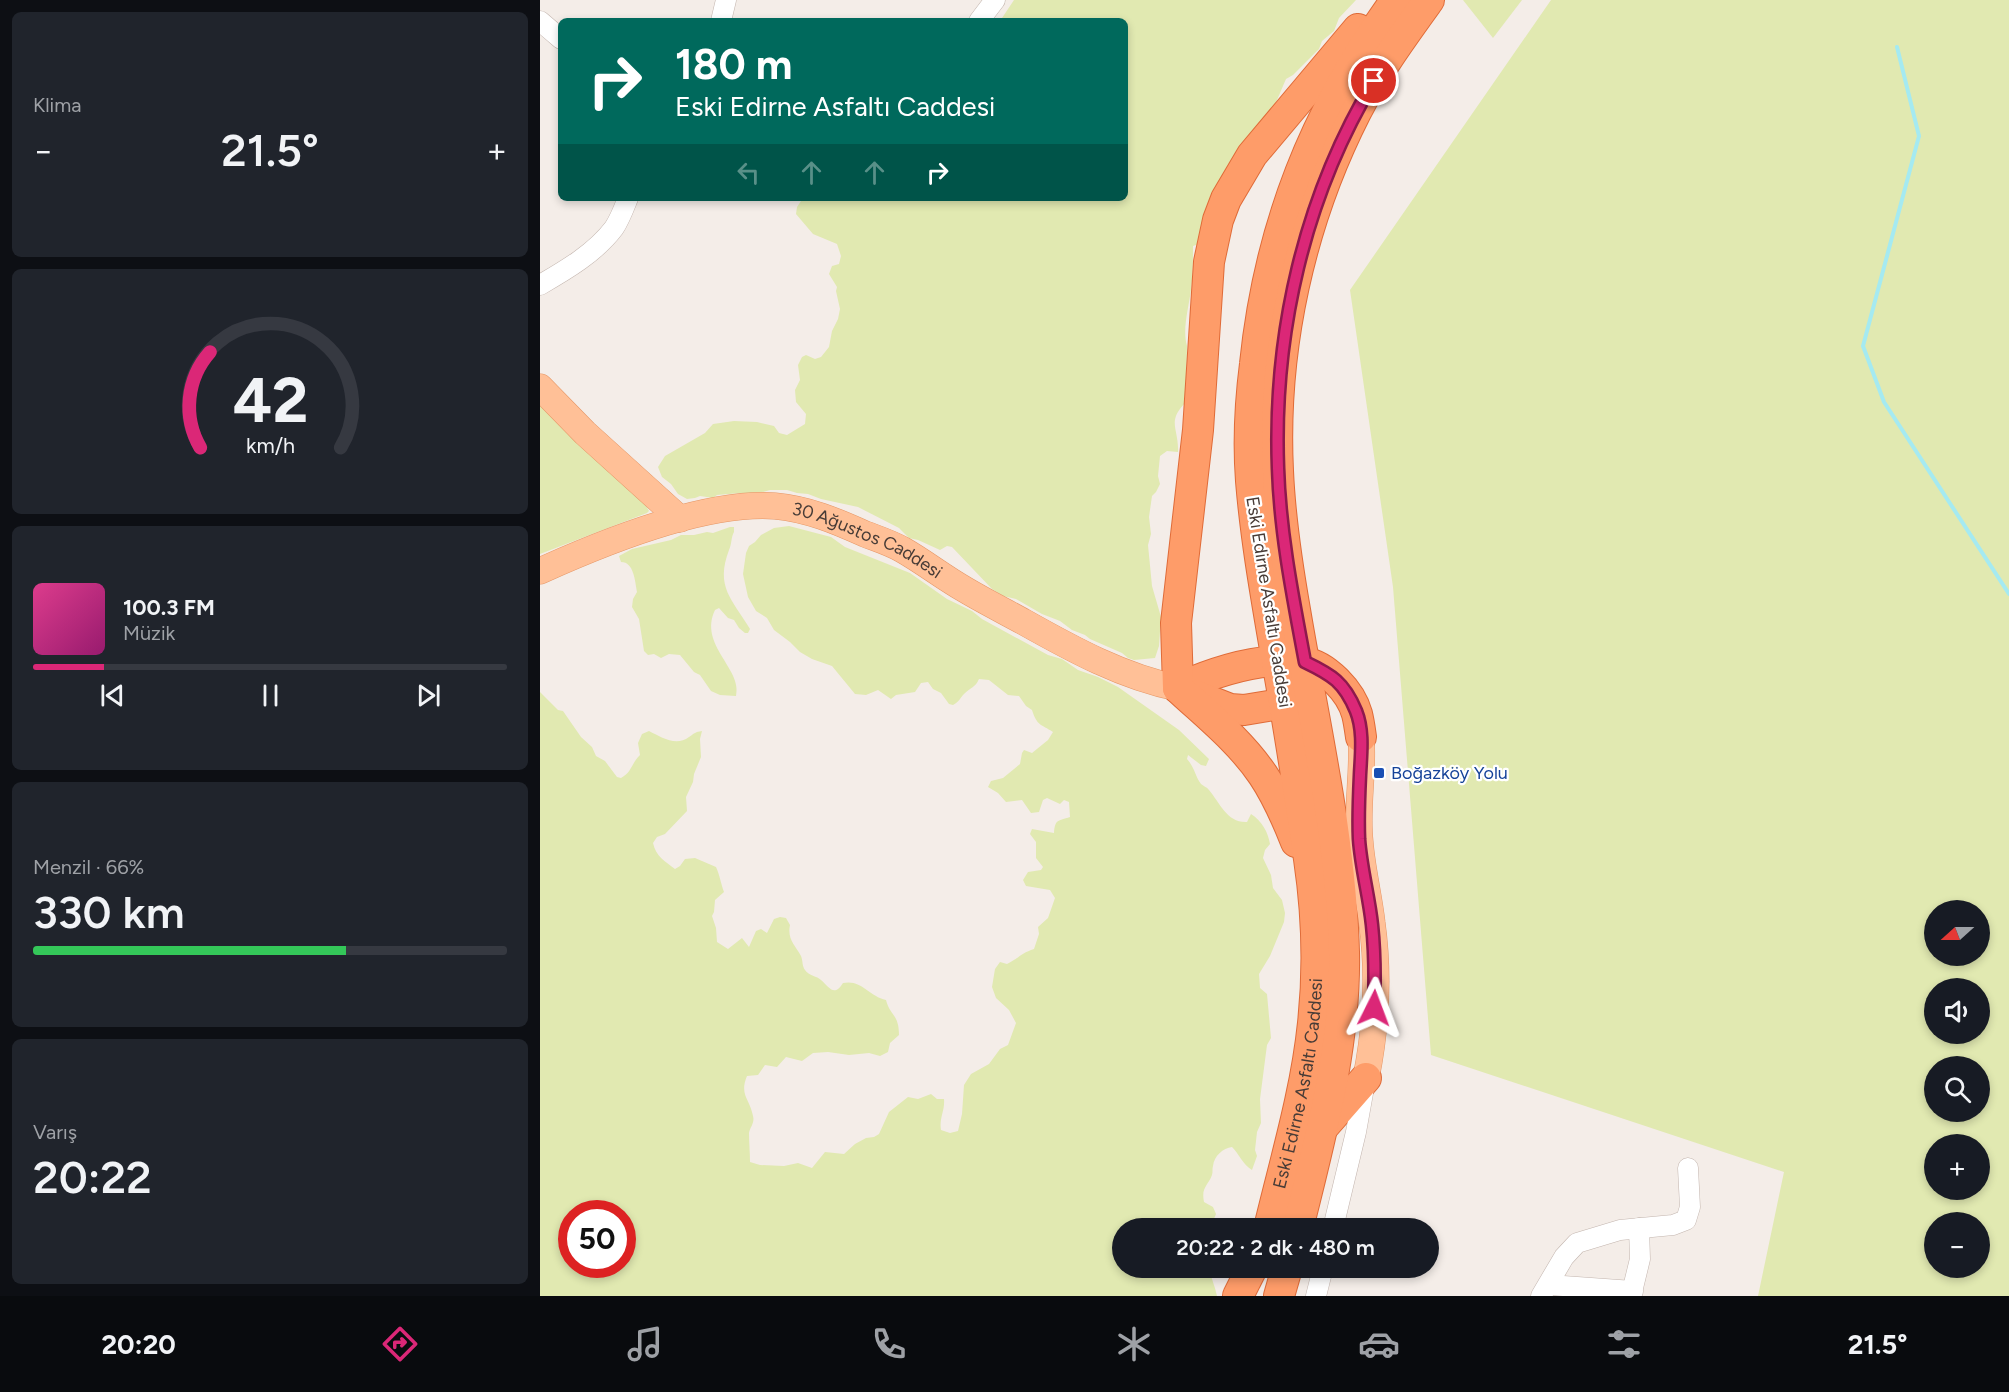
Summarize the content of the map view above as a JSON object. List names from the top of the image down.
{
  "streets": {
    "highway": ["Eski Edirne Asfaltı Caddesi"],
    "main road": ["30 Ağustos Caddesi"]
  },
  "places": {
    "transit": ["Boğazköy Yolu"]
  },
  "north": "left",
  "page": {
    "tile": [
      "Klima",
      ["Menzil · 66%", "330 km"],
      ["Varış", "20:22"]
    ],
    "turn": ["180 m", "Eski Edirne Asfaltı Caddesi"],
    "heat": ["−", "21.5°", "+"],
    "song": ["100.3 FM", "Müzik"],
    "map_buttons": ["+", "−"],
    "limit": "50",
    "trip": "20:22 · 2 dk · 480 m",
    "tabs": ["20:20", "21.5°"],
    "gauge": ["42", "km/h"]
  }
}
